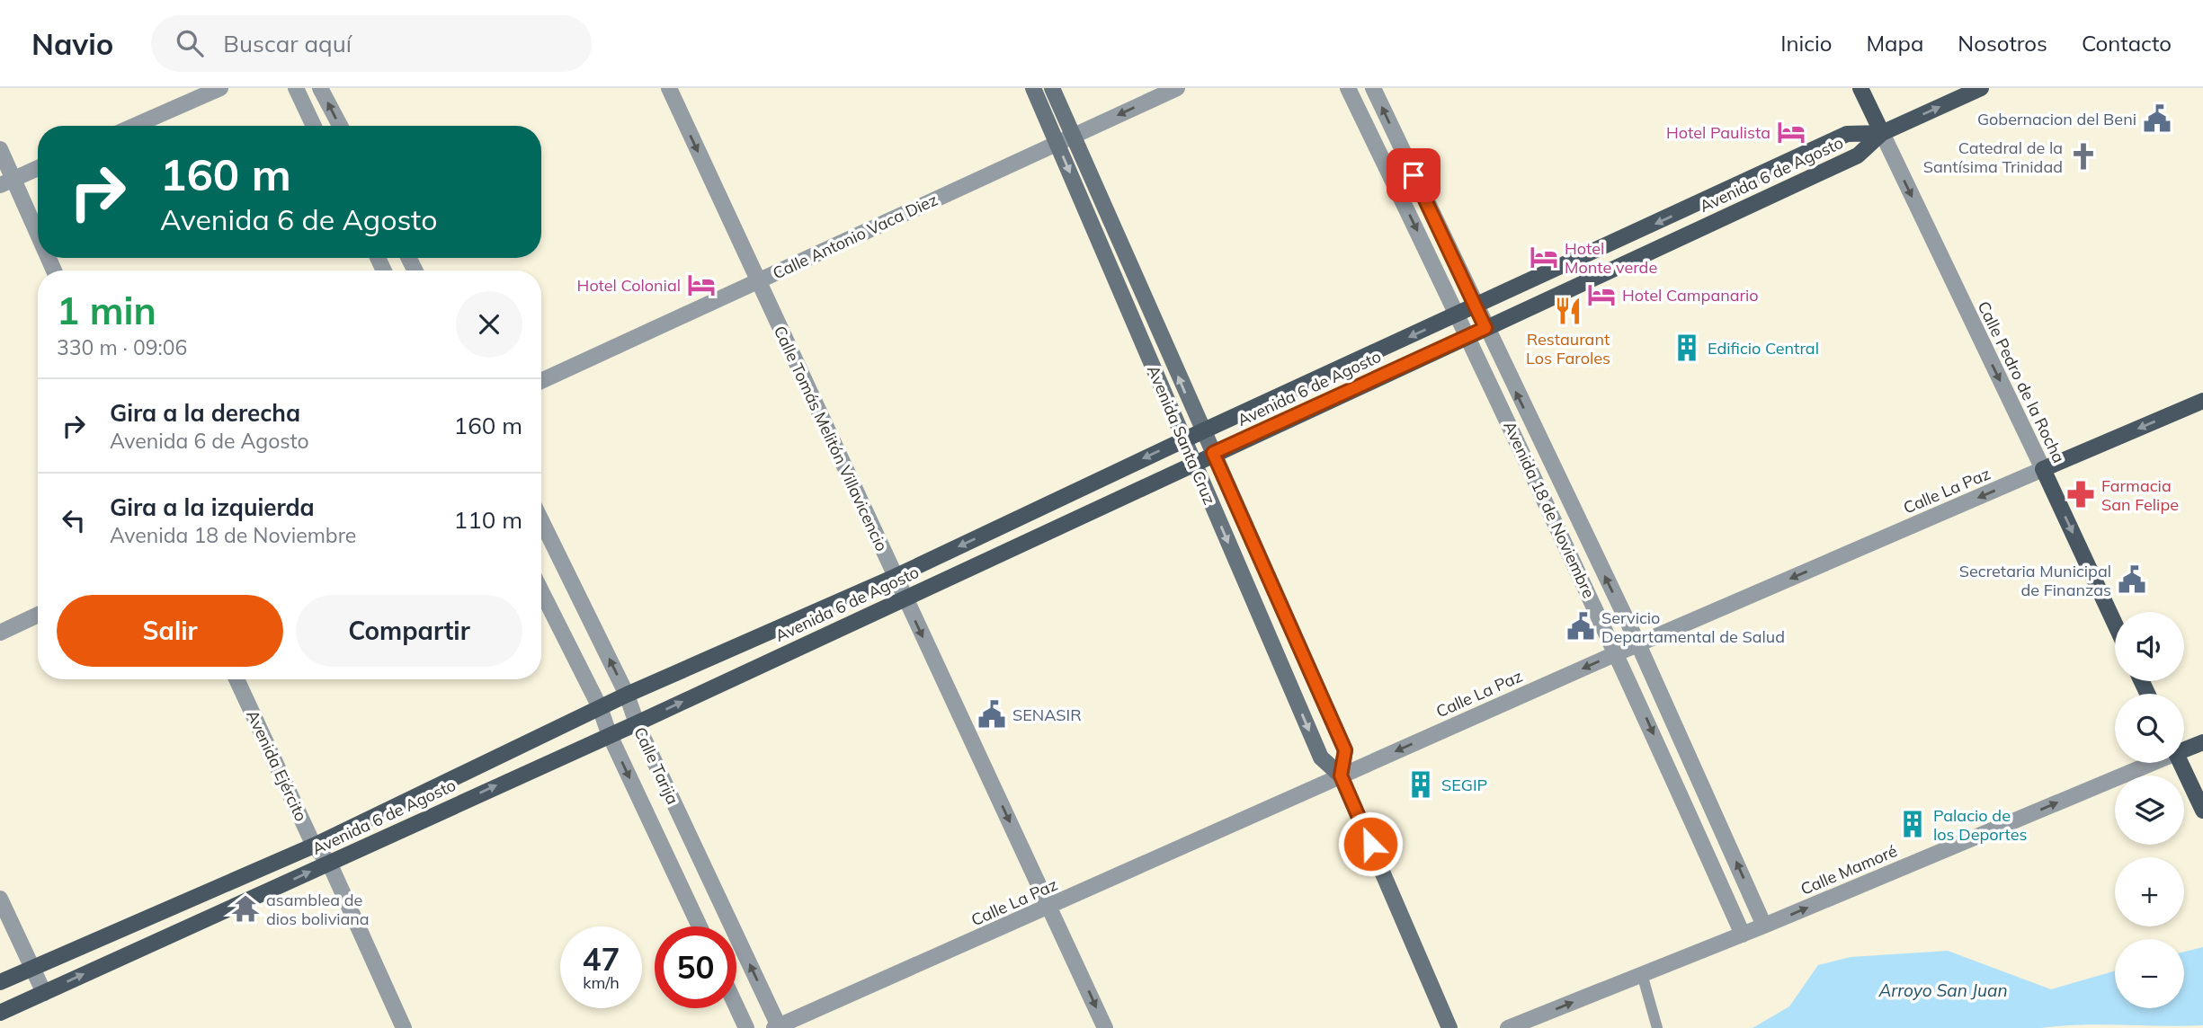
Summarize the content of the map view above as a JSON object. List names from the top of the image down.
{
  "streets": {
    "main road": [
      "Avenida 6 de Agosto",
      "Calle Pedro de la Rocha",
      "Avenida Santa Cruz",
      "Calle La Paz",
      "Calle Mamoré"
    ],
    "street": [
      "Calle Antonio Vaca Diez",
      "Calle Tomás Melitón Villavicencio",
      "Avenida 18 de Noviembre",
      "Avenida Ejército",
      "Calle Tarija"
    ]
  },
  "crossings": [
    ["Avenida 6 de Agosto", "Calle Pedro de la Rocha"],
    ["Avenida 6 de Agosto", "Avenida Santa Cruz"],
    ["Avenida 6 de Agosto", "Calle Tomás Melitón Villavicencio"],
    ["Avenida 6 de Agosto", "Avenida 18 de Noviembre"],
    ["Avenida 6 de Agosto", "Avenida Ejército"],
    ["Avenida 6 de Agosto", "Calle Tarija"],
    ["Calle Antonio Vaca Diez", "Avenida Santa Cruz"],
    ["Calle Antonio Vaca Diez", "Calle Tomás Melitón Villavicencio"],
    ["Calle Pedro de la Rocha", "Calle La Paz"],
    ["Avenida Santa Cruz", "Calle La Paz"],
    ["Calle Tomás Melitón Villavicencio", "Calle La Paz"],
    ["Calle La Paz", "Avenida 18 de Noviembre"],
    ["Calle La Paz", "Calle Tarija"],
    ["Avenida 18 de Noviembre", "Calle Mamoré"]
  ],
  "one_way": [
    "Calle Pedro de la Rocha",
    "Calle Tomás Melitón Villavicencio",
    "Calle La Paz",
    "Calle Mamoré"
  ],
  "water": ["Arroyo San Juan"],
  "places": {
    "public building": [
      "Gobernacion del Beni",
      "Secretaria Municipal de Finanzas",
      "Servicio Departamental de Salud",
      "SENASIR"
    ],
    "hotel": [
      "Hotel Paulista",
      "Hotel Monte verde",
      "Hotel Colonial",
      "Hotel Campanario"
    ],
    "church": ["Catedral de la Santísima Trinidad"],
    "restaurant": ["Restaurant Los Faroles"],
    "building": ["Edificio Central", "SEGIP", "Palacio de los Deportes"],
    "pharmacy": ["Farmacia San Felipe"],
    "temple": ["asamblea de dios boliviana"]
  },
  "page": {
    "header": "Navio",
    "search": "Buscar aquí",
    "nav": [
      "Inicio",
      "Mapa",
      "Nosotros",
      "Contacto"
    ],
    "turn": ["160 m", "Avenida 6 de Agosto"],
    "heading": ["1 min", "330 m · 09:06"],
    "list": [
      {
        "name": "Gira a la derecha",
        "note": "Avenida 6 de Agosto",
        "value": "160 m"
      },
      {
        "name": "Gira a la izquierda",
        "note": "Avenida 18 de Noviembre",
        "value": "110 m"
      }
    ],
    "buttons": ["Salir", "Compartir"],
    "map_buttons": ["+", "−"],
    "speed": "47 km/h",
    "limit": "50"
  }
}
